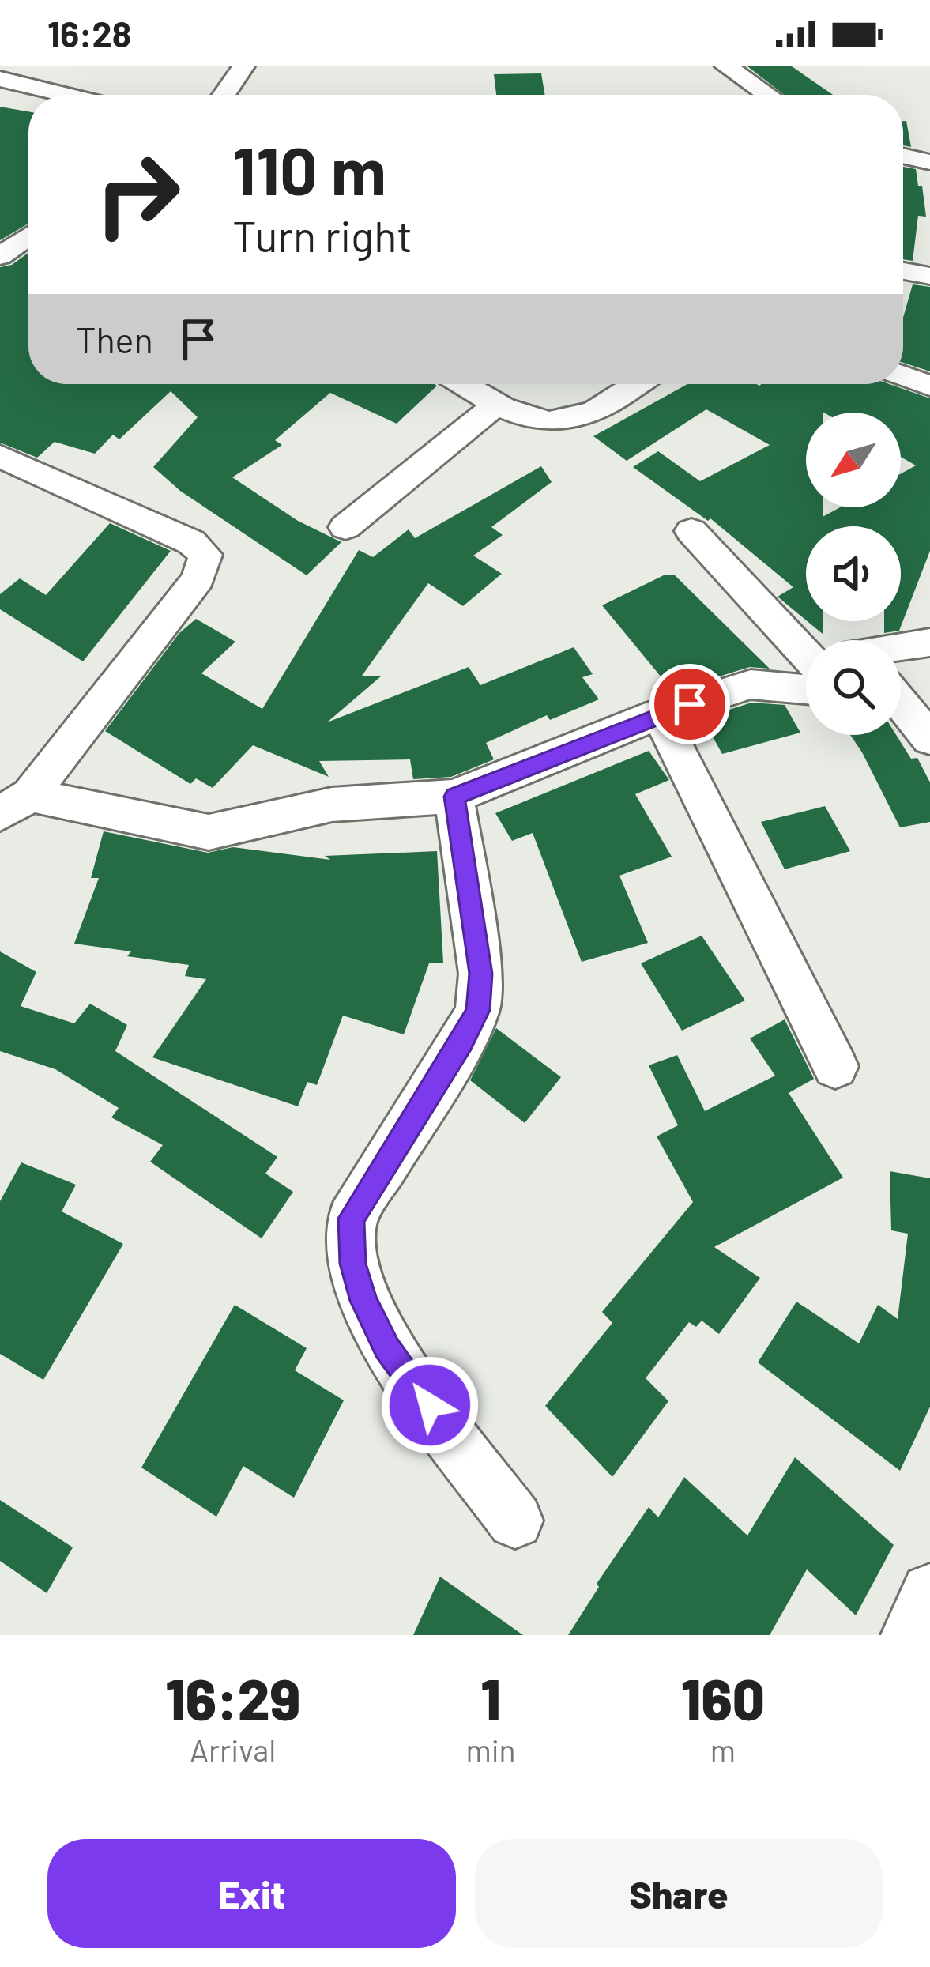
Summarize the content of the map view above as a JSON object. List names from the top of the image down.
{
  "north": "bottom left",
  "page": {
    "status": "16:28",
    "turn": ["110 m", "Turn right"],
    "then": "Then",
    "eta": [
      "16:29",
      "Arrival",
      "1",
      "min",
      "160",
      "m"
    ],
    "buttons": ["Exit", "Share"]
  }
}
